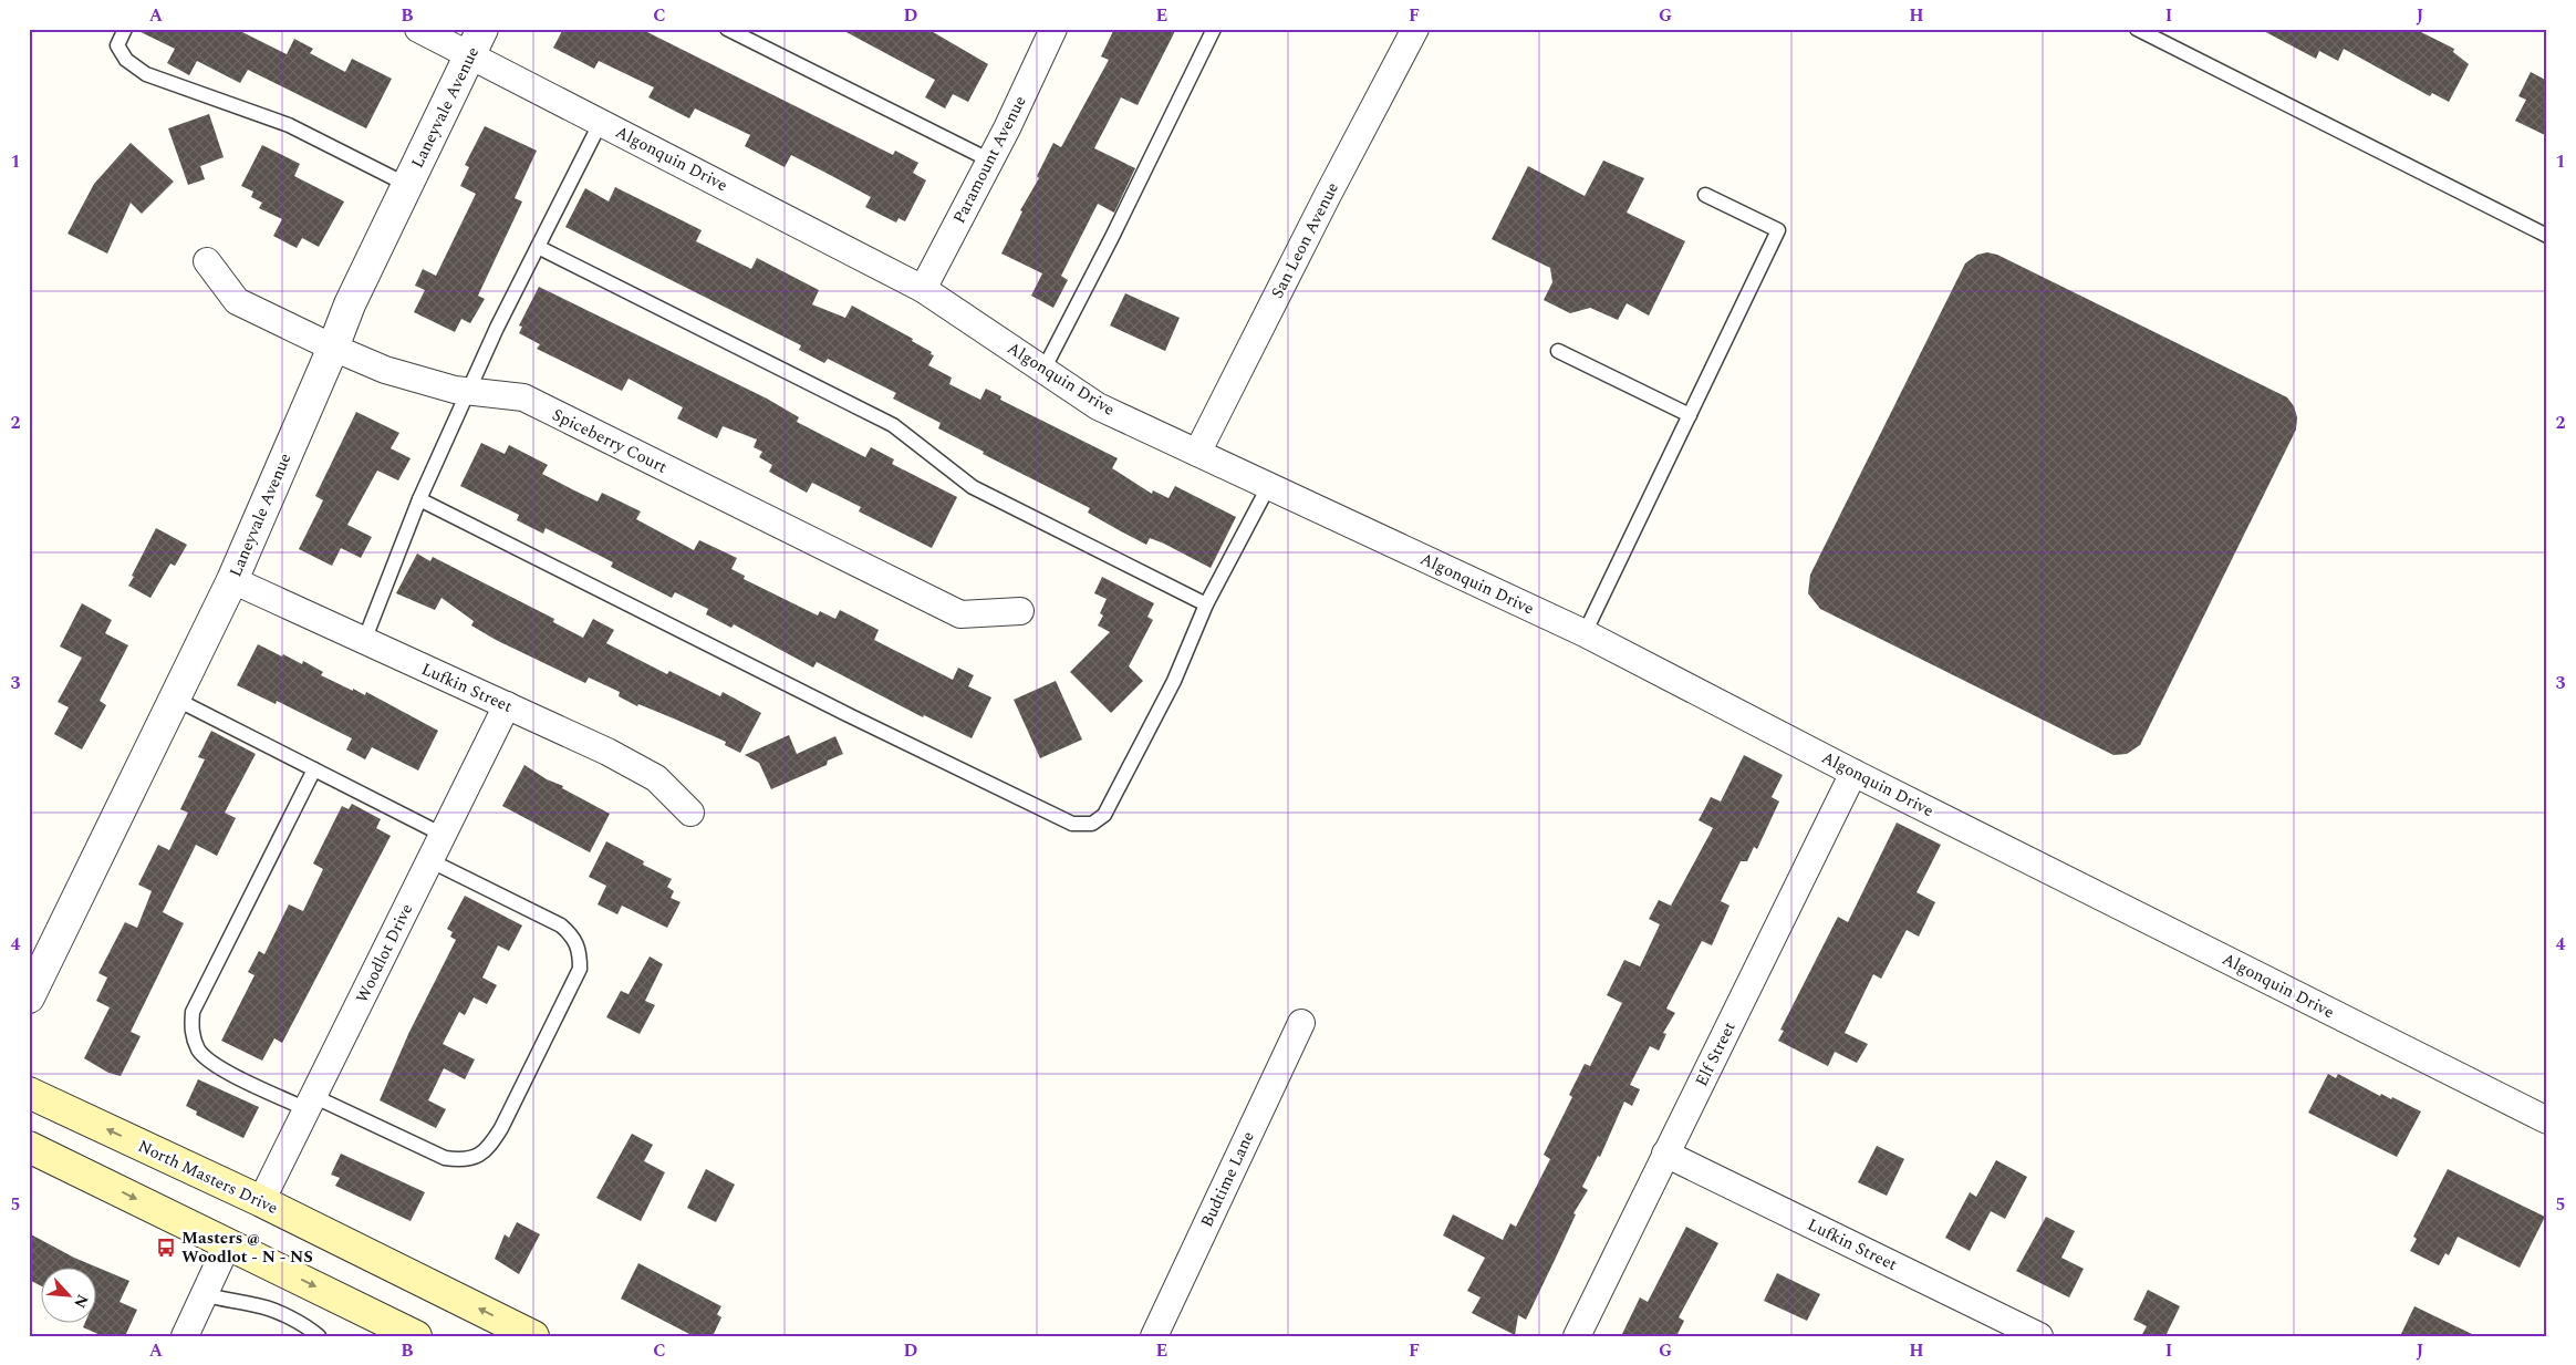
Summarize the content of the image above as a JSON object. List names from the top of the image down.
{
  "streets": {
    "main road": ["North Masters Drive"],
    "street": [
      "Laneyvale Avenue",
      "Algonquin Drive",
      "Paramount Avenue",
      "San Leon Avenue",
      "Spiceberry Court",
      "Lufkin Street",
      "Woodlot Drive",
      "Elf Street",
      "Budtime Lane"
    ]
  },
  "crossings": [
    ["Laneyvale Avenue", "Algonquin Drive"],
    ["Laneyvale Avenue", "Spiceberry Court"],
    ["Laneyvale Avenue", "Lufkin Street"],
    ["Algonquin Drive", "Paramount Avenue"],
    ["Algonquin Drive", "San Leon Avenue"],
    ["Algonquin Drive", "Elf Street"],
    ["Lufkin Street", "Woodlot Drive"],
    ["Lufkin Street", "Elf Street"],
    ["Woodlot Drive", "North Masters Drive"]
  ],
  "places": {
    "bus stop": ["Masters @ Woodlot - N - NS"]
  },
  "north": "bottom right",
  "grid": {
    "columns": [
      "A",
      "B",
      "C",
      "D",
      "E",
      "F",
      "G",
      "H",
      "I",
      "J"
    ],
    "rows": [
      "1",
      "2",
      "3",
      "4",
      "5"
    ]
  }
}
